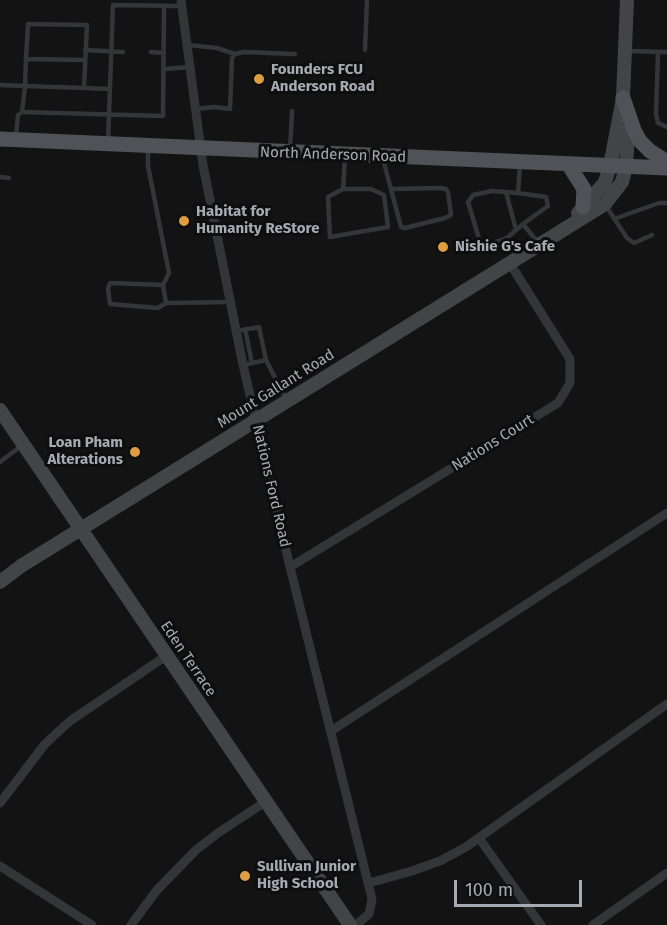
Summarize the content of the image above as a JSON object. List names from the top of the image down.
{
  "streets": {
    "main road": ["North Anderson Road"],
    "street": [
      "Mount Gallant Road",
      "Nations Court",
      "Nations Ford Road",
      "Eden Terrace"
    ]
  },
  "crossings": [
    ["North Anderson Road", "Mount Gallant Road"],
    ["North Anderson Road", "Nations Ford Road"],
    ["Mount Gallant Road", "Nations Court"],
    ["Mount Gallant Road", "Nations Ford Road"],
    ["Mount Gallant Road", "Eden Terrace"],
    ["Nations Court", "Nations Ford Road"]
  ],
  "places": [
    "Founders FCU Anderson Road",
    "Habitat for Humanity ReStore",
    "Nishie G's Cafe",
    "Loan Pham Alterations",
    "Sullivan Junior High School"
  ],
  "scale_bar": "100 m"
}
